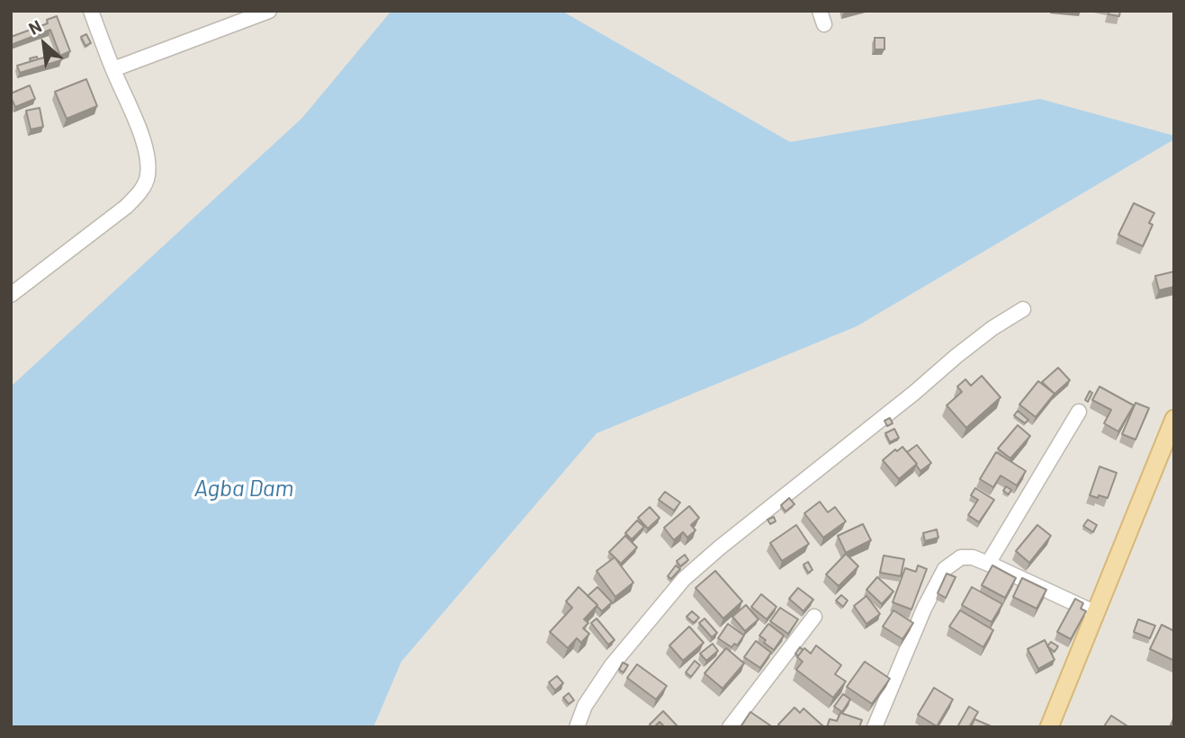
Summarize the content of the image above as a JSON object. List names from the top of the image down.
{
  "water": ["Agba Dam"],
  "north": "top left"
}
